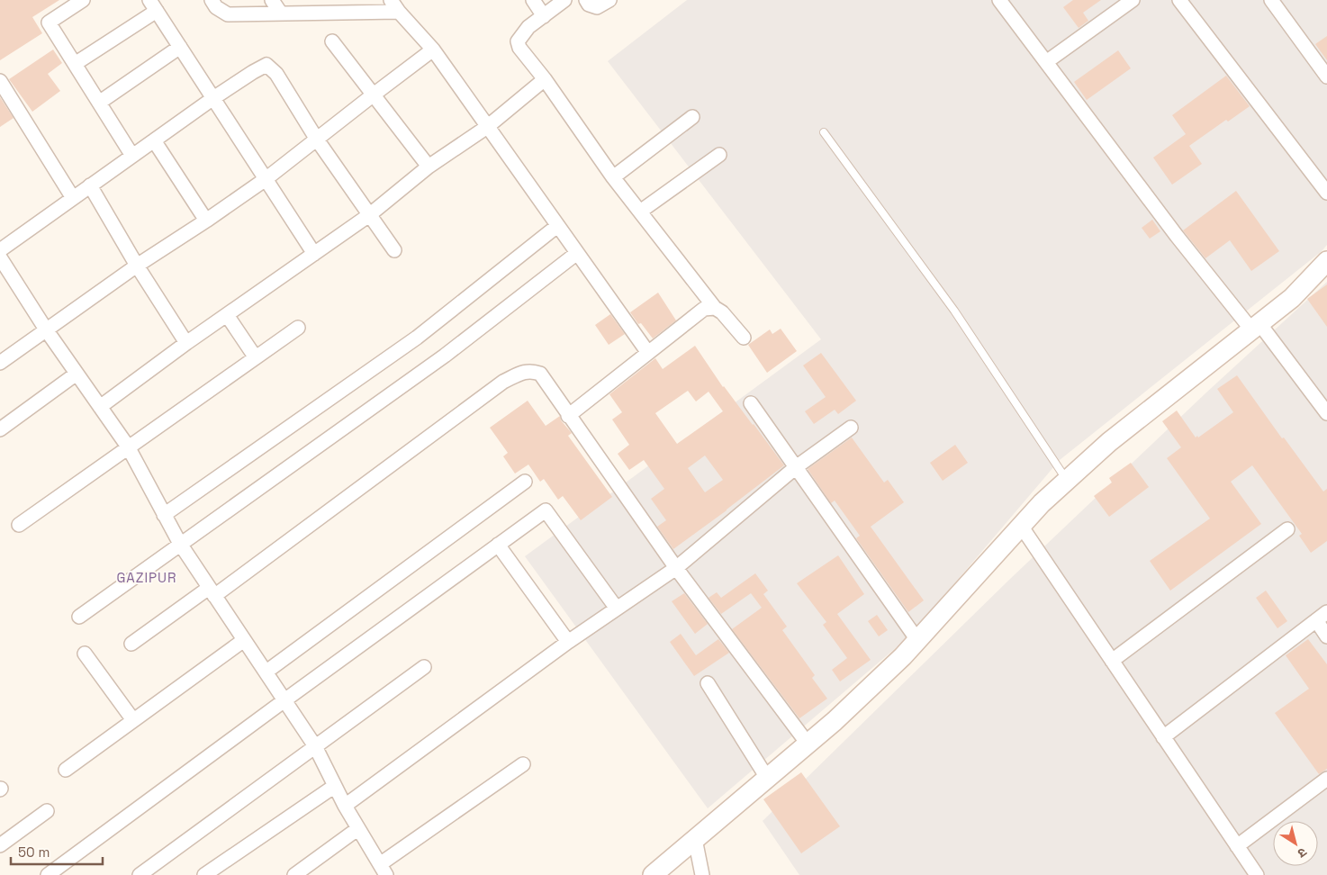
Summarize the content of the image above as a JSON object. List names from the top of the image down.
{
  "districts": ["GAZIPUR"],
  "scale_bar": "50 m",
  "north": "bottom right"
}
